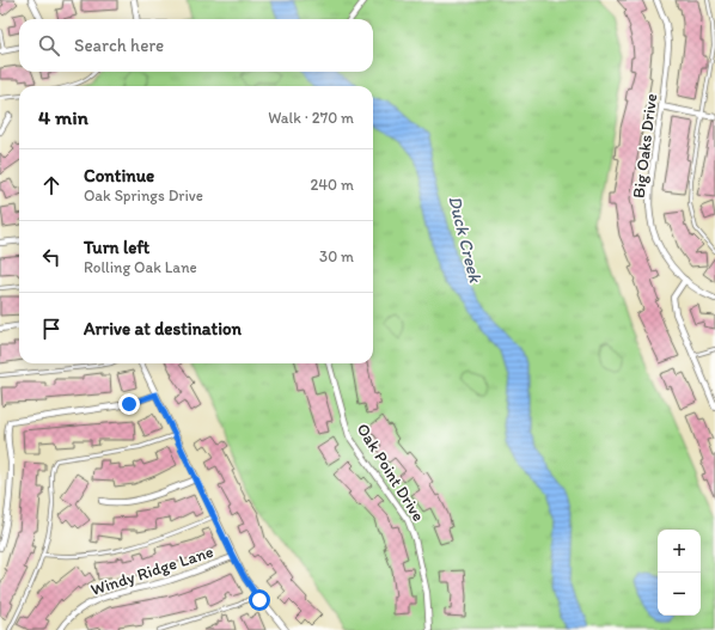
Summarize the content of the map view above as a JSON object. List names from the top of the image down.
{
  "streets": {
    "street": ["Big Oaks Drive", "Oak Point Drive", "Windy Ridge Lane"]
  },
  "water": ["Duck Creek"],
  "page": {
    "search": "Search here",
    "heading": ["4 min", "Walk · 270 m"],
    "list": [
      ["Continue", "Oak Springs Drive", "240 m"],
      ["Turn left", "Rolling Oak Lane", "30 m"],
      "Arrive at destination"
    ],
    "map_buttons": ["+", "−"]
  }
}
